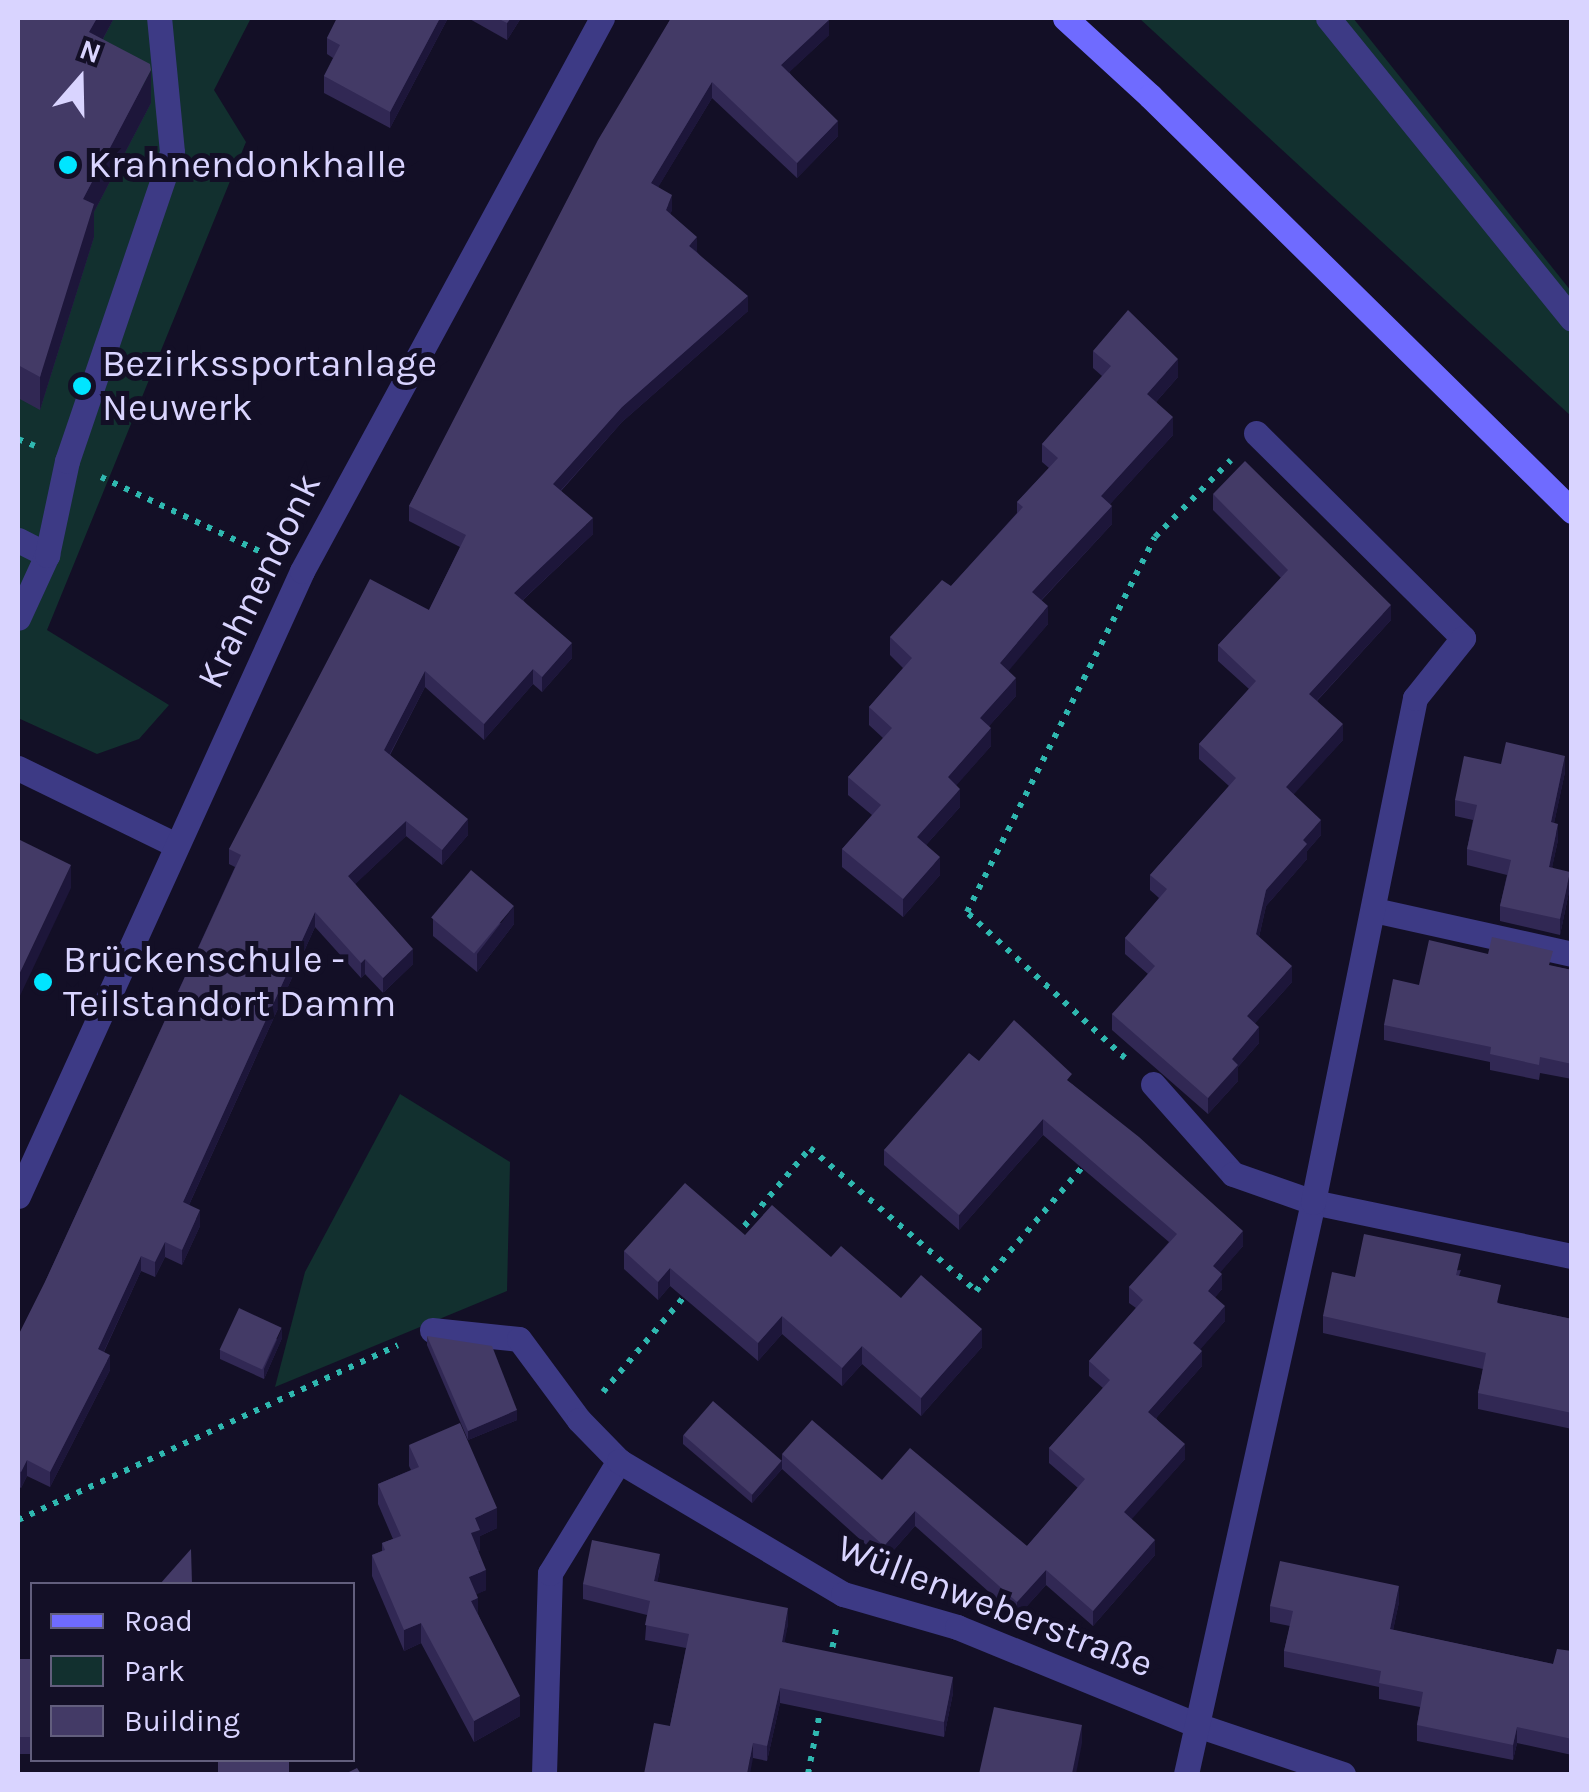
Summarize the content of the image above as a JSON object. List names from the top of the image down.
{
  "streets": {
    "street": ["Krahnendonk", "Wüllenweberstraße"]
  },
  "places": ["Krahnendonkhalle", "Bezirkssportanlage Neuwerk", "Brückenschule - Teilstandort Damm"],
  "legend": ["Road", "Park", "Building"],
  "north": "top"
}
